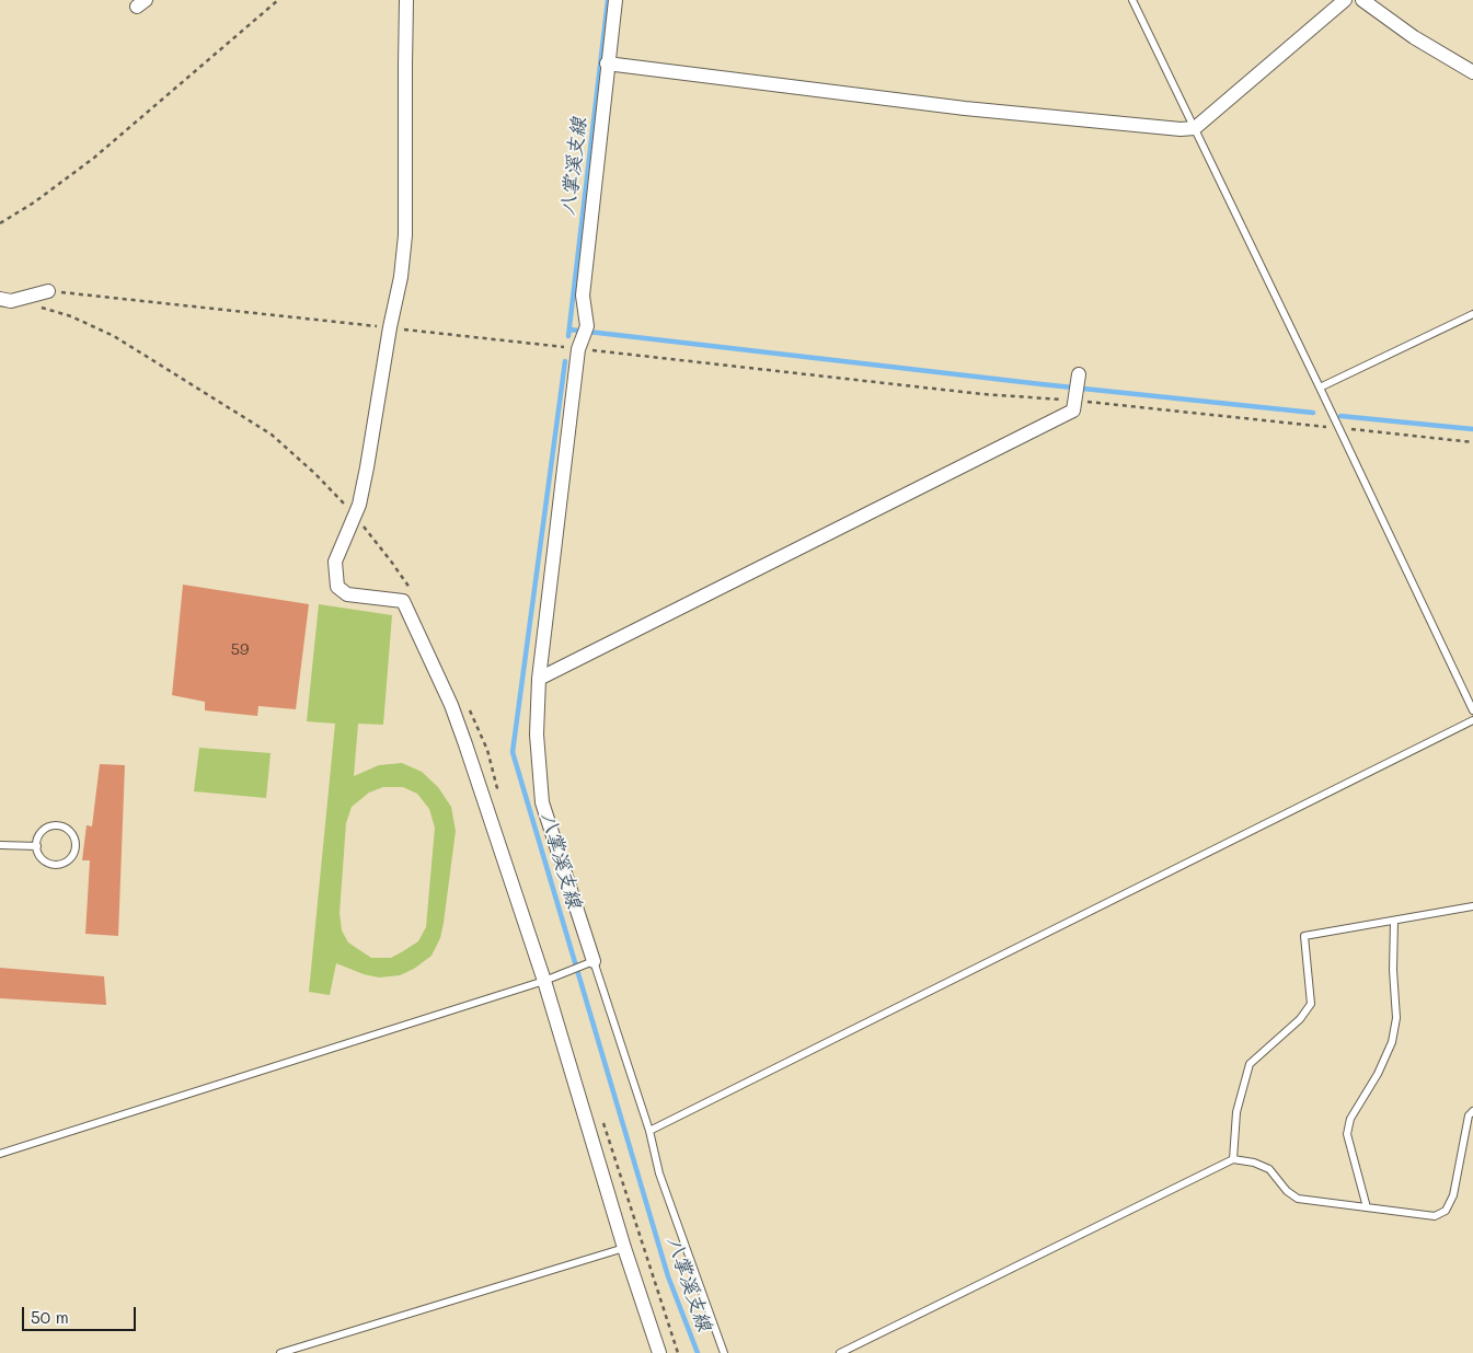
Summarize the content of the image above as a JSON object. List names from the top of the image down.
{
  "water": ["八掌溪支線"],
  "house_numbers": ["59"],
  "scale_bar": "50 m"
}
